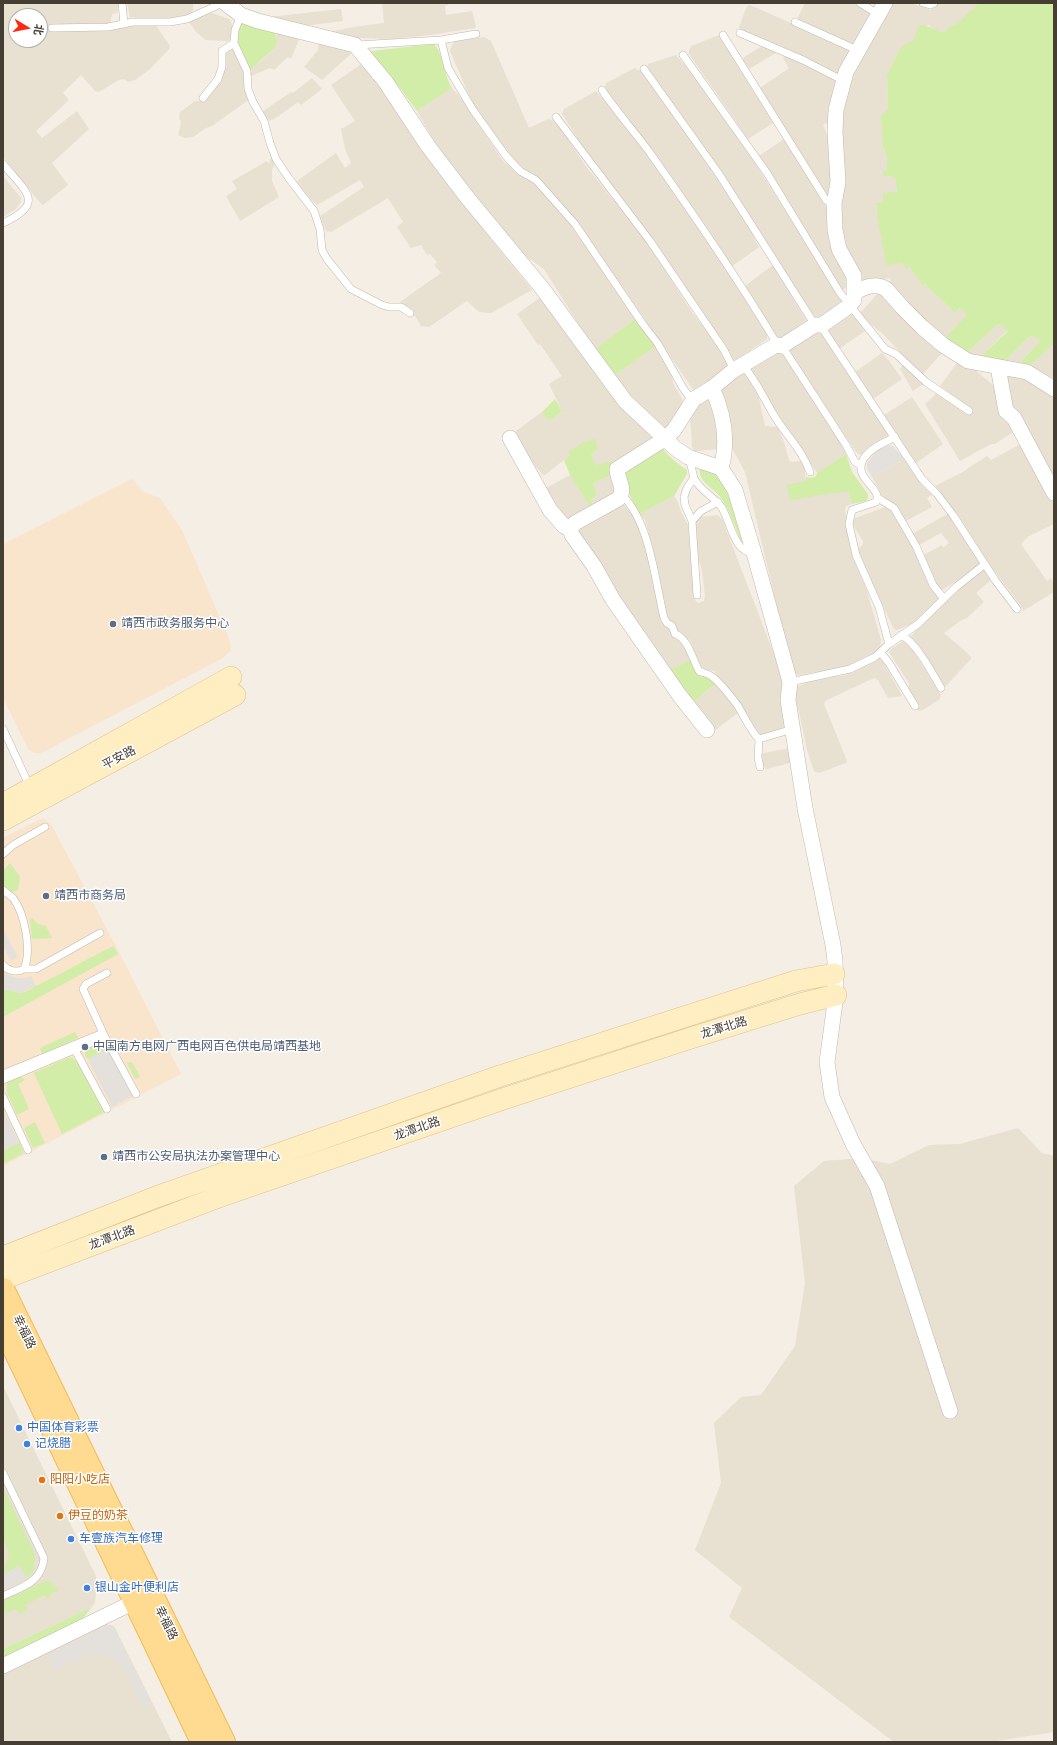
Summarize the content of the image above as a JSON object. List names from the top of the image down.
{
  "streets": {
    "main road": ["平安路", "龙潭北路", "幸福路"]
  },
  "places": [
    "靖西市政务服务中心",
    "靖西市商务局",
    "中国南方电网广西电网百色供电局靖西基地",
    "靖西市公安局执法办案管理中心",
    "中国体育彩票",
    "记烧腊",
    "阳阳小吃店",
    "伊豆的奶茶",
    "车壹族汽车修理",
    "银山金叶便利店"
  ],
  "north": "right"
}
